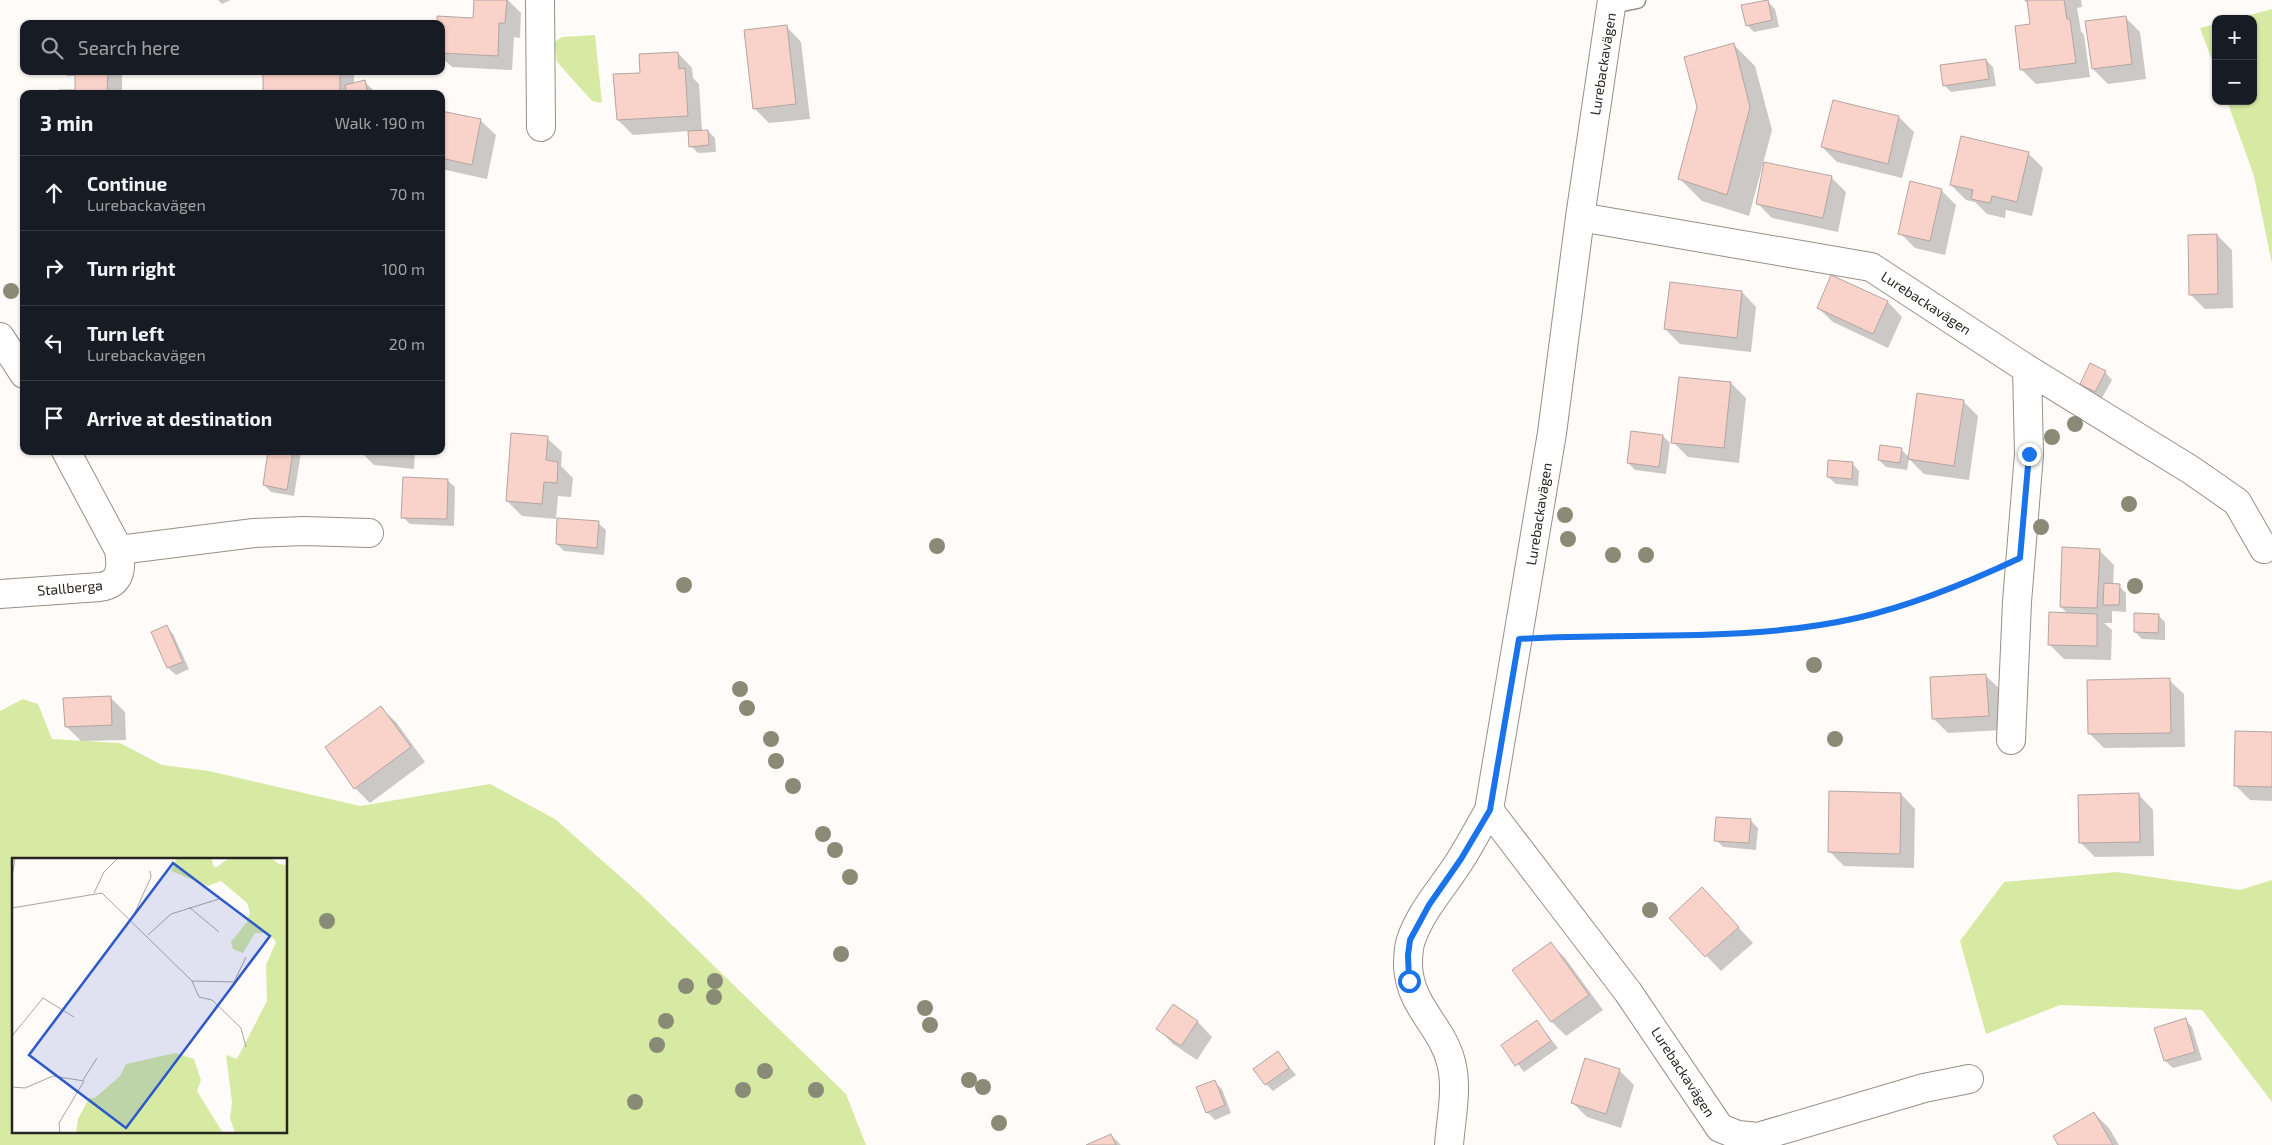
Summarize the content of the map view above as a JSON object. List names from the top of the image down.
{
  "streets": {
    "street": ["Lurebackavägen", "Stallberga"]
  },
  "page": {
    "map_buttons": ["+", "−"],
    "search": "Search here",
    "heading": ["3 min", "Walk · 190 m"],
    "list": [
      ["Continue", "Lurebackavägen", "70 m"],
      ["Turn right", "100 m"],
      ["Turn left", "Lurebackavägen", "20 m"],
      "Arrive at destination"
    ]
  }
}
